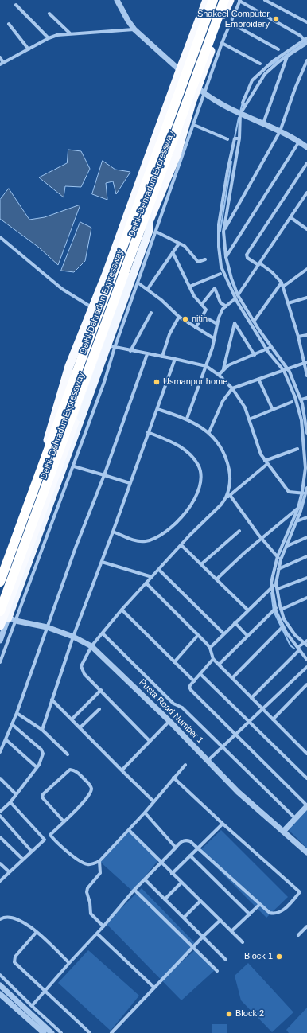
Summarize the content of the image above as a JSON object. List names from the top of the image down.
{
  "streets": {
    "highway": ["Delhi–Dehradun Expressway", "Delhi-Dehradun Expressway"],
    "street": ["Pusta Road Number 1"]
  },
  "crossings": [
    ["Delhi–Dehradun Expressway", "Delhi-Dehradun Expressway"],
    ["Delhi–Dehradun Expressway", "Pusta Road Number 1"],
    ["Delhi-Dehradun Expressway", "Pusta Road Number 1"]
  ],
  "places": [
    "Shakeel Computer Embroidery",
    "nitin",
    "Usmanpur home",
    "Block 1",
    "Block 2"
  ]
}
